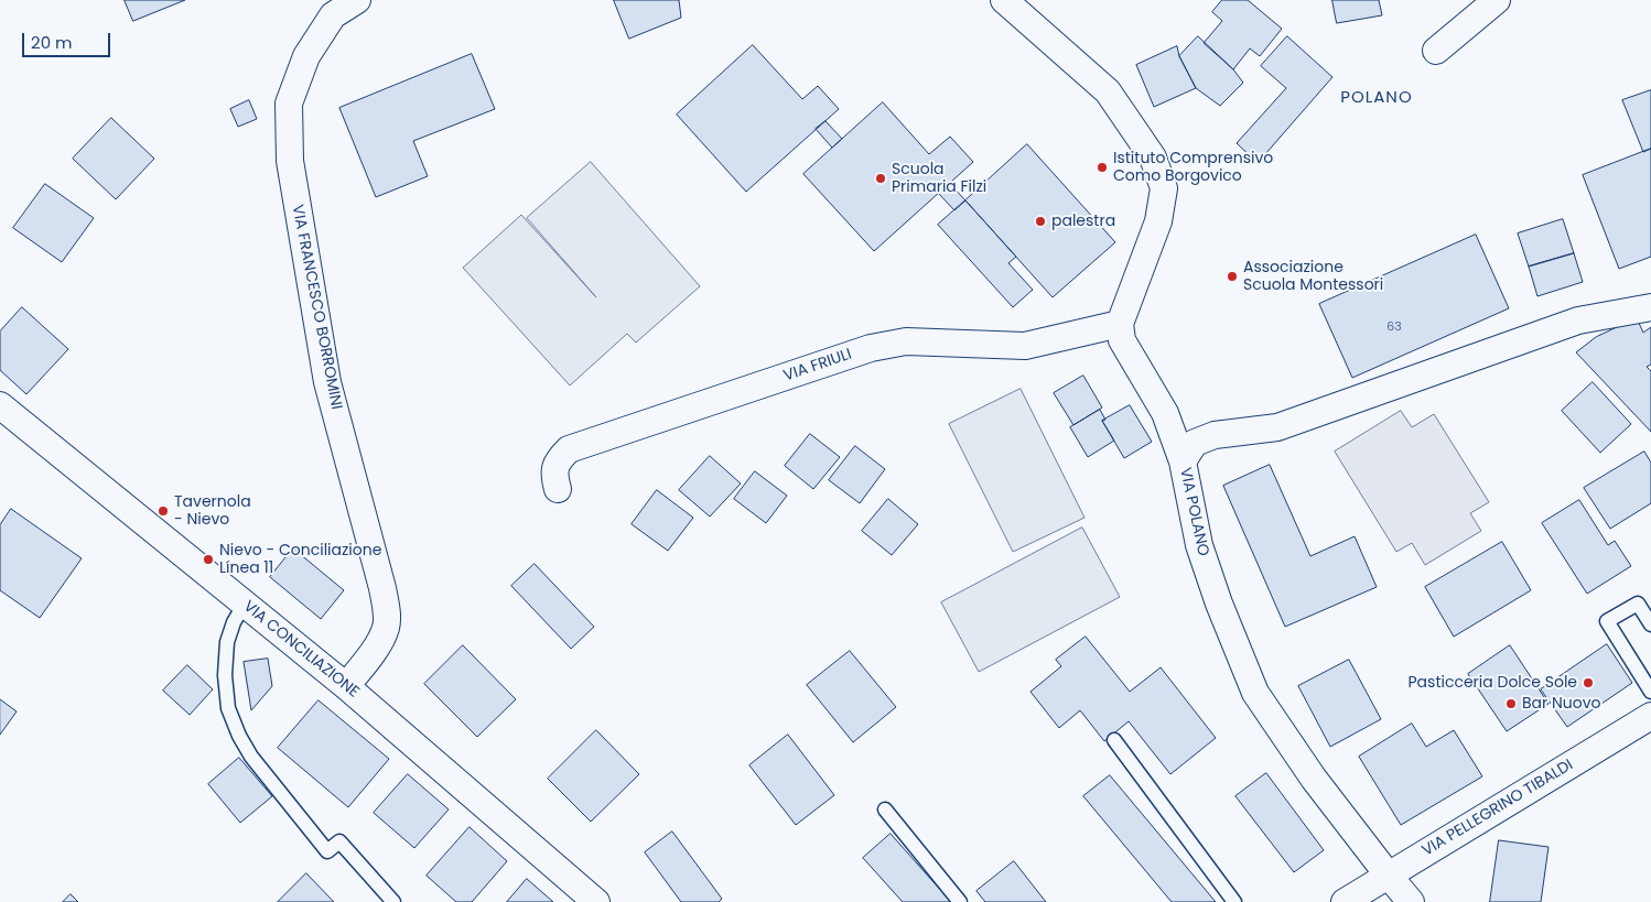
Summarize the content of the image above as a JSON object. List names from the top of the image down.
{
  "streets": {
    "street": [
      "VIA FRANCESCO BORROMINI",
      "VIA FRIULI",
      "VIA POLANO",
      "VIA CONCILIAZIONE",
      "VIA PELLEGRINO TIBALDI"
    ]
  },
  "crossings": [
    ["VIA FRANCESCO BORROMINI", "VIA CONCILIAZIONE"],
    ["VIA POLANO", "VIA PELLEGRINO TIBALDI"]
  ],
  "districts": ["POLANO"],
  "places": [
    "Istituto Comprensivo Como Borgovico",
    "Scuola Primaria Filzi",
    "palestra",
    "Associazione Scuola Montessori",
    "Tavernola - Nievo",
    "Nievo - Conciliazione Línea 11",
    "Pasticceria Dolce Sole",
    "Bar Nuovo"
  ],
  "house_numbers": ["63"],
  "scale_bar": "20 m"
}
